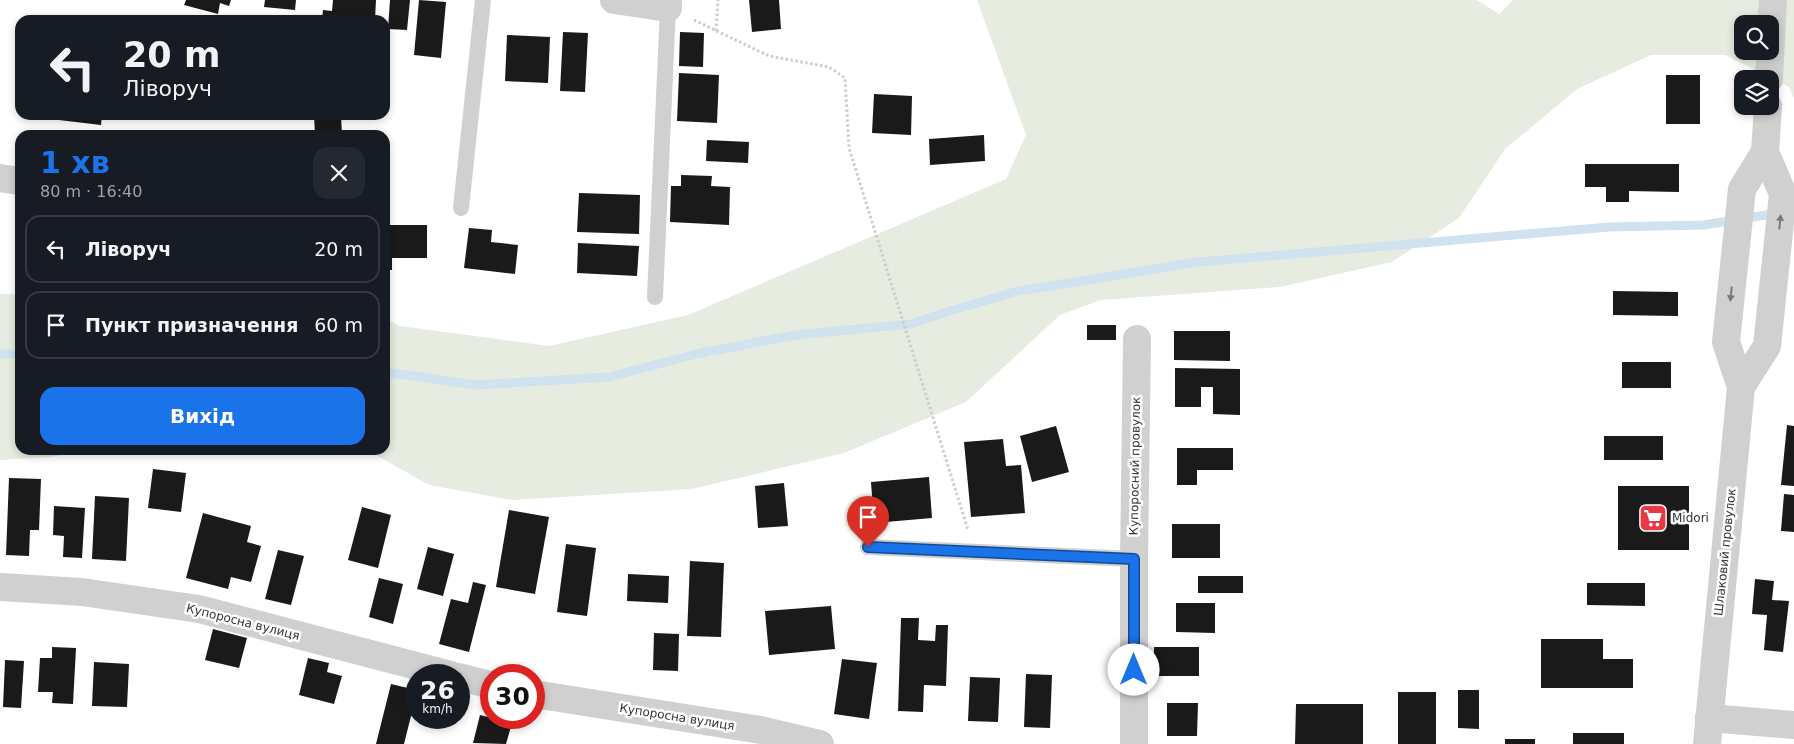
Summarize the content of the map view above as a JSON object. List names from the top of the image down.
{
  "streets": {
    "street": ["Купоросний провулок", "Шлаковий провулок", "Купоросна вулиця"]
  },
  "places": {
    "supermarket": ["Midori"]
  },
  "page": {
    "turn": ["20 m", "Ліворуч"],
    "heading": ["1 хв", "80 m · 16:40"],
    "list": [
      {
        "name": "Ліворуч",
        "value": "20 m"
      },
      {
        "name": "Пункт призначення",
        "value": "60 m"
      }
    ],
    "buttons": "Вихід",
    "speed": "26 km/h",
    "limit": "30"
  }
}
